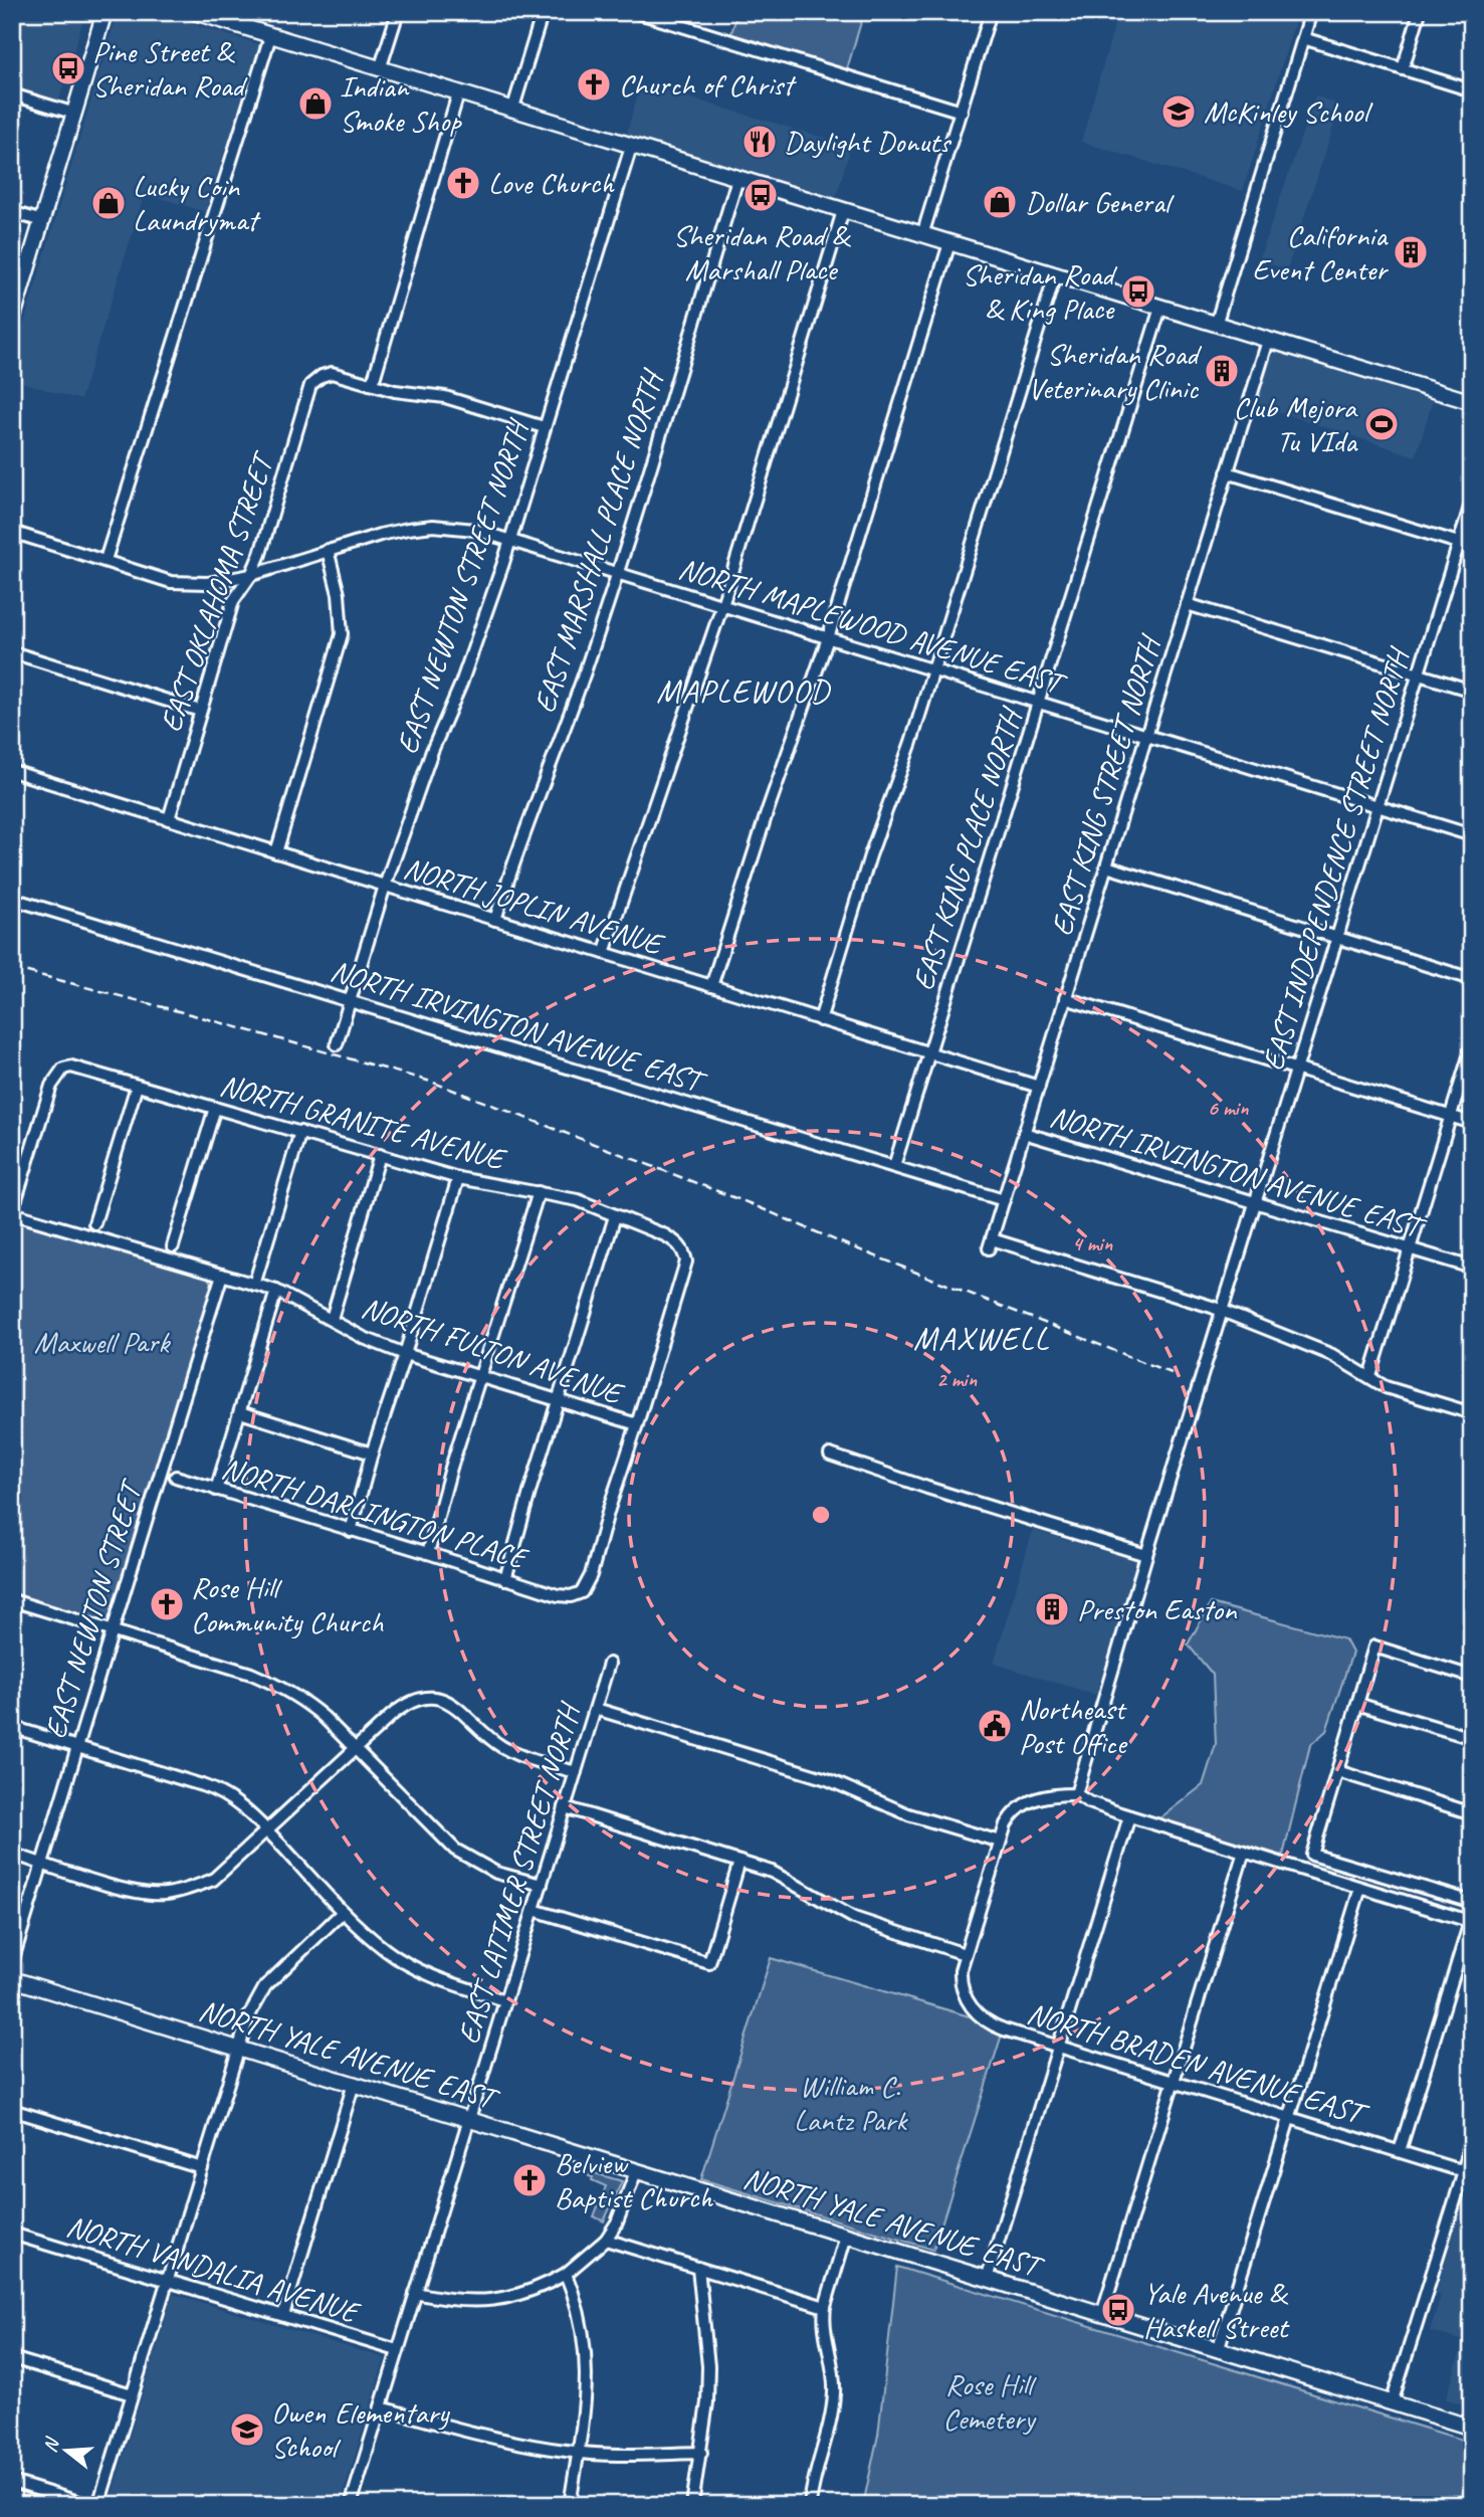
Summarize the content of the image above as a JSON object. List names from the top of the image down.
{
  "streets": {
    "main road": ["NORTH YALE AVENUE EAST"],
    "street": [
      "EAST MARSHALL PLACE NORTH",
      "EAST NEWTON STREET NORTH",
      "EAST OKLAHOMA STREET",
      "NORTH MAPLEWOOD AVENUE EAST",
      "EAST KING STREET NORTH",
      "EAST KING PLACE NORTH",
      "EAST INDEPENDENCE STREET NORTH",
      "NORTH JOPLIN AVENUE",
      "NORTH IRVINGTON AVENUE EAST",
      "NORTH GRANITE AVENUE",
      "NORTH FULTON AVENUE",
      "NORTH DARLINGTON PLACE",
      "EAST NEWTON STREET",
      "EAST LATIMER STREET NORTH",
      "NORTH BRADEN AVENUE EAST",
      "NORTH VANDALIA AVENUE"
    ]
  },
  "crossings": [
    ["EAST MARSHALL PLACE NORTH", "NORTH MAPLEWOOD AVENUE EAST"],
    ["EAST MARSHALL PLACE NORTH", "NORTH JOPLIN AVENUE"],
    ["EAST NEWTON STREET NORTH", "NORTH MAPLEWOOD AVENUE EAST"],
    ["EAST NEWTON STREET NORTH", "NORTH JOPLIN AVENUE"],
    ["EAST NEWTON STREET NORTH", "NORTH IRVINGTON AVENUE EAST"],
    ["EAST OKLAHOMA STREET", "NORTH MAPLEWOOD AVENUE EAST"],
    ["EAST OKLAHOMA STREET", "NORTH JOPLIN AVENUE"],
    ["NORTH MAPLEWOOD AVENUE EAST", "EAST KING STREET NORTH"],
    ["NORTH MAPLEWOOD AVENUE EAST", "EAST KING PLACE NORTH"],
    ["NORTH MAPLEWOOD AVENUE EAST", "EAST INDEPENDENCE STREET NORTH"],
    ["EAST KING STREET NORTH", "EAST INDEPENDENCE STREET NORTH"],
    ["EAST KING STREET NORTH", "NORTH JOPLIN AVENUE"],
    ["EAST KING STREET NORTH", "NORTH IRVINGTON AVENUE EAST"],
    ["EAST KING PLACE NORTH", "NORTH JOPLIN AVENUE"],
    ["EAST KING PLACE NORTH", "NORTH IRVINGTON AVENUE EAST"],
    ["EAST INDEPENDENCE STREET NORTH", "NORTH IRVINGTON AVENUE EAST"],
    ["NORTH GRANITE AVENUE", "NORTH FULTON AVENUE"],
    ["NORTH GRANITE AVENUE", "NORTH DARLINGTON PLACE"],
    ["NORTH FULTON AVENUE", "NORTH DARLINGTON PLACE"],
    ["NORTH FULTON AVENUE", "EAST NEWTON STREET"],
    ["EAST LATIMER STREET NORTH", "NORTH YALE AVENUE EAST"],
    ["EAST LATIMER STREET NORTH", "NORTH VANDALIA AVENUE"]
  ],
  "districts": ["MAPLEWOOD", "MAXWELL"],
  "parks": ["Maxwell Park", "William C. Lantz Park", "Rose Hill Cemetery"],
  "places": {
    "bus stop": [
      "Pine Street & Sheridan Road",
      "Sheridan Road & Marshall Place",
      "Sheridan Road & King Place",
      "Yale Avenue & Haskell Street"
    ],
    "church": [
      "Church of Christ",
      "Love Church",
      "Rose Hill Community Church",
      "Belview Baptist Church"
    ],
    "shop": ["Indian Smoke Shop", "Dollar General", "Lucky Coin Laundrymat"],
    "school or university": ["McKinley School", "Owen Elementary School"],
    "restaurant": ["Daylight Donuts"],
    "building": ["California Event Center", "Sheridan Road Veterinary Clinic", "Preston Easton"],
    "sports": ["Club Mejora Tu VIda"],
    "public building": ["Northeast Post Office"]
  },
  "north": "left",
  "rings": ["6 min", "4 min", "2 min"]
}
